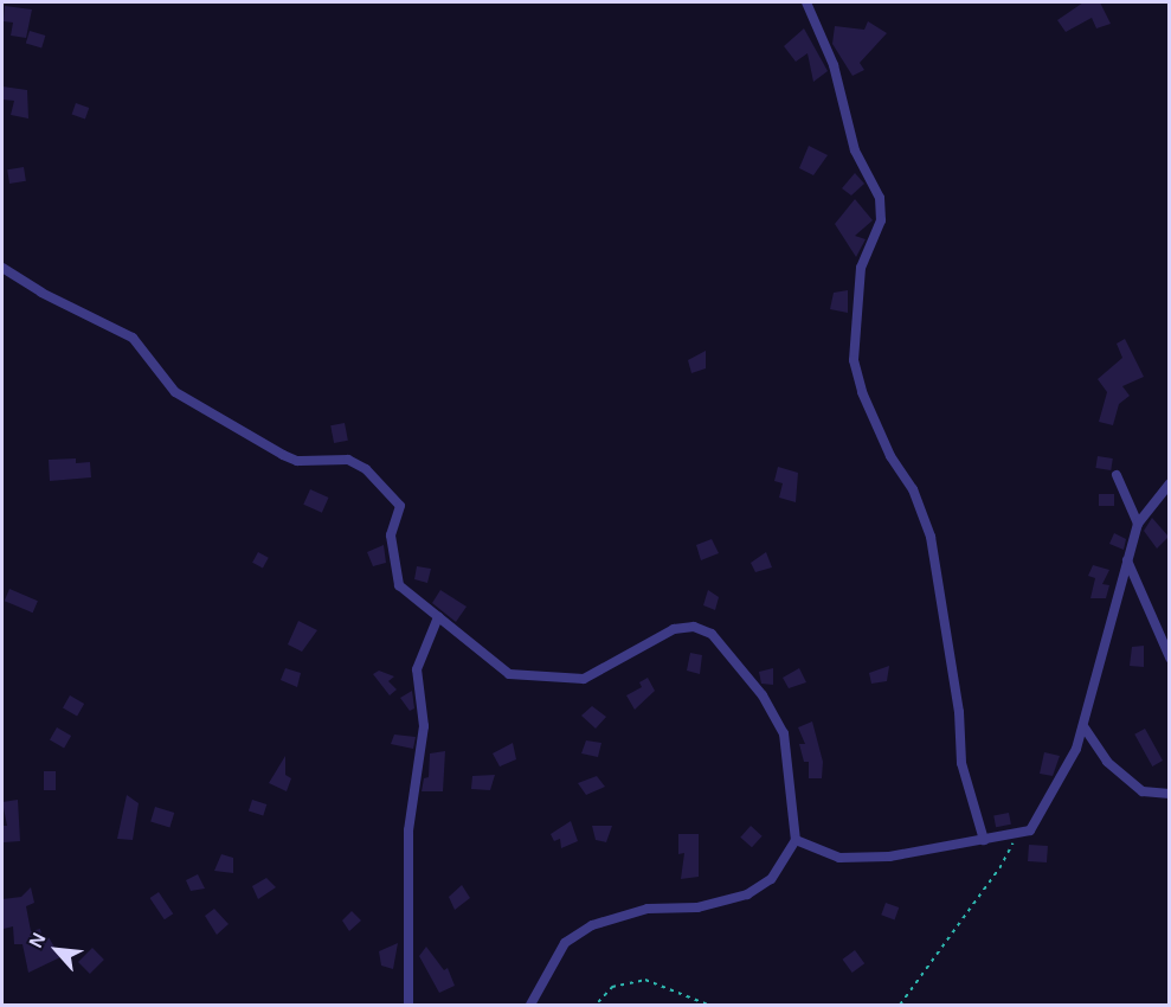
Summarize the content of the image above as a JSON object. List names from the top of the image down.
{
  "north": "top left"
}
